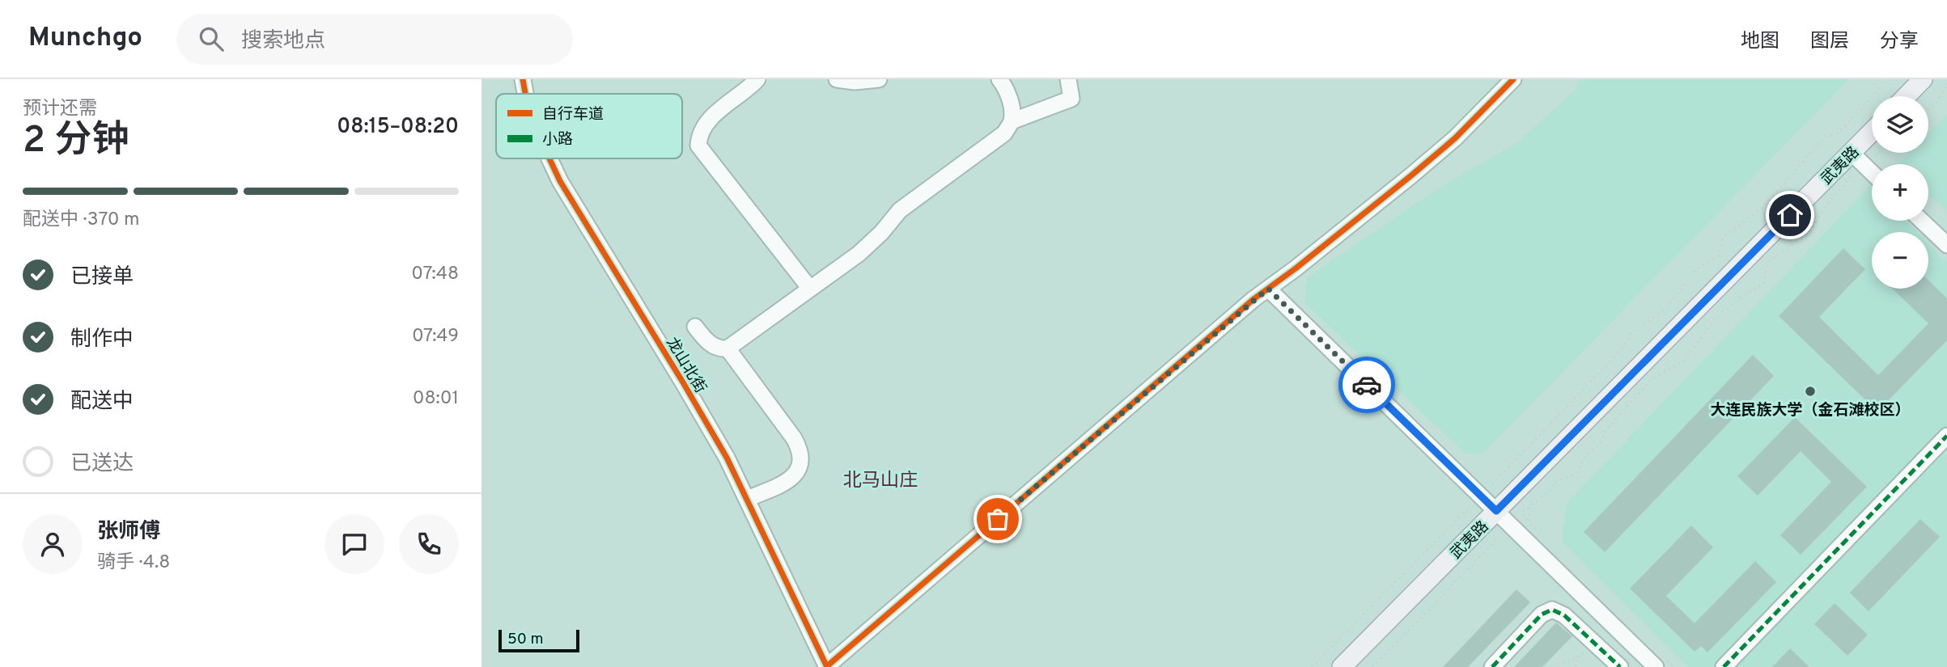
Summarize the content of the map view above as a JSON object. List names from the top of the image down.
{
  "streets": {
    "main road": ["武夷路"],
    "street": ["龙山北街"]
  },
  "districts": ["北马山庄"],
  "places": ["大连民族大学（金石滩校区）"],
  "legend": ["自行车道", "小路"],
  "scale_bar": "50 m",
  "page": {
    "header": "Munchgo",
    "search": "搜索地点",
    "nav": ["地图", "图层", "分享"],
    "heading": ["2 分钟", "预计还需", "08:15–08:20"],
    "panel": ["张师傅", "骑手 · 4.8"],
    "map_buttons": ["+", "−"],
    "bar": "配送中 · 370 m",
    "list": [
      ["已接单", "07:48"],
      ["制作中", "07:49"],
      ["配送中", "08:01"],
      "已送达"
    ],
    "scale": "50 m"
  }
}
